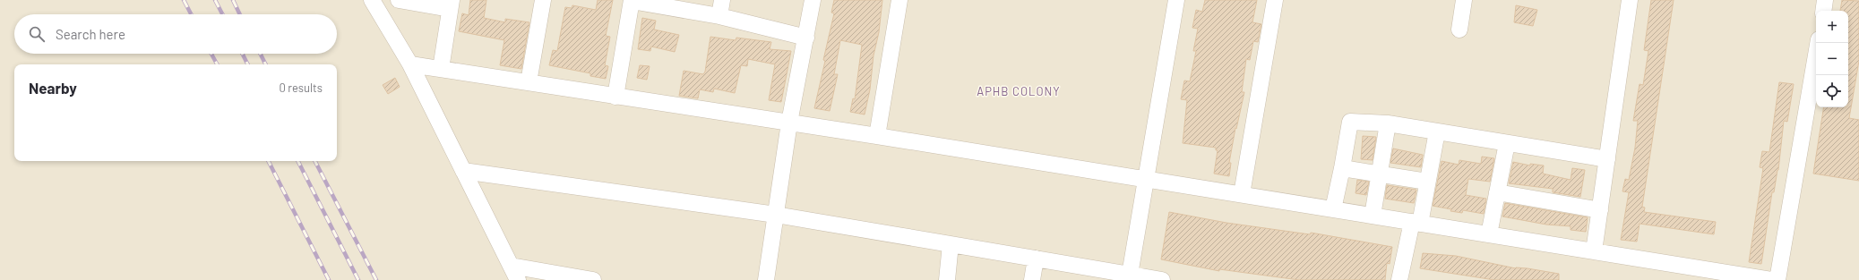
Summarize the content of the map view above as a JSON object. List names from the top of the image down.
{
  "districts": ["APHB COLONY"],
  "page": {
    "map_buttons": ["+", "−"],
    "search": "Search here",
    "heading": ["Nearby", "0 results"]
  }
}
